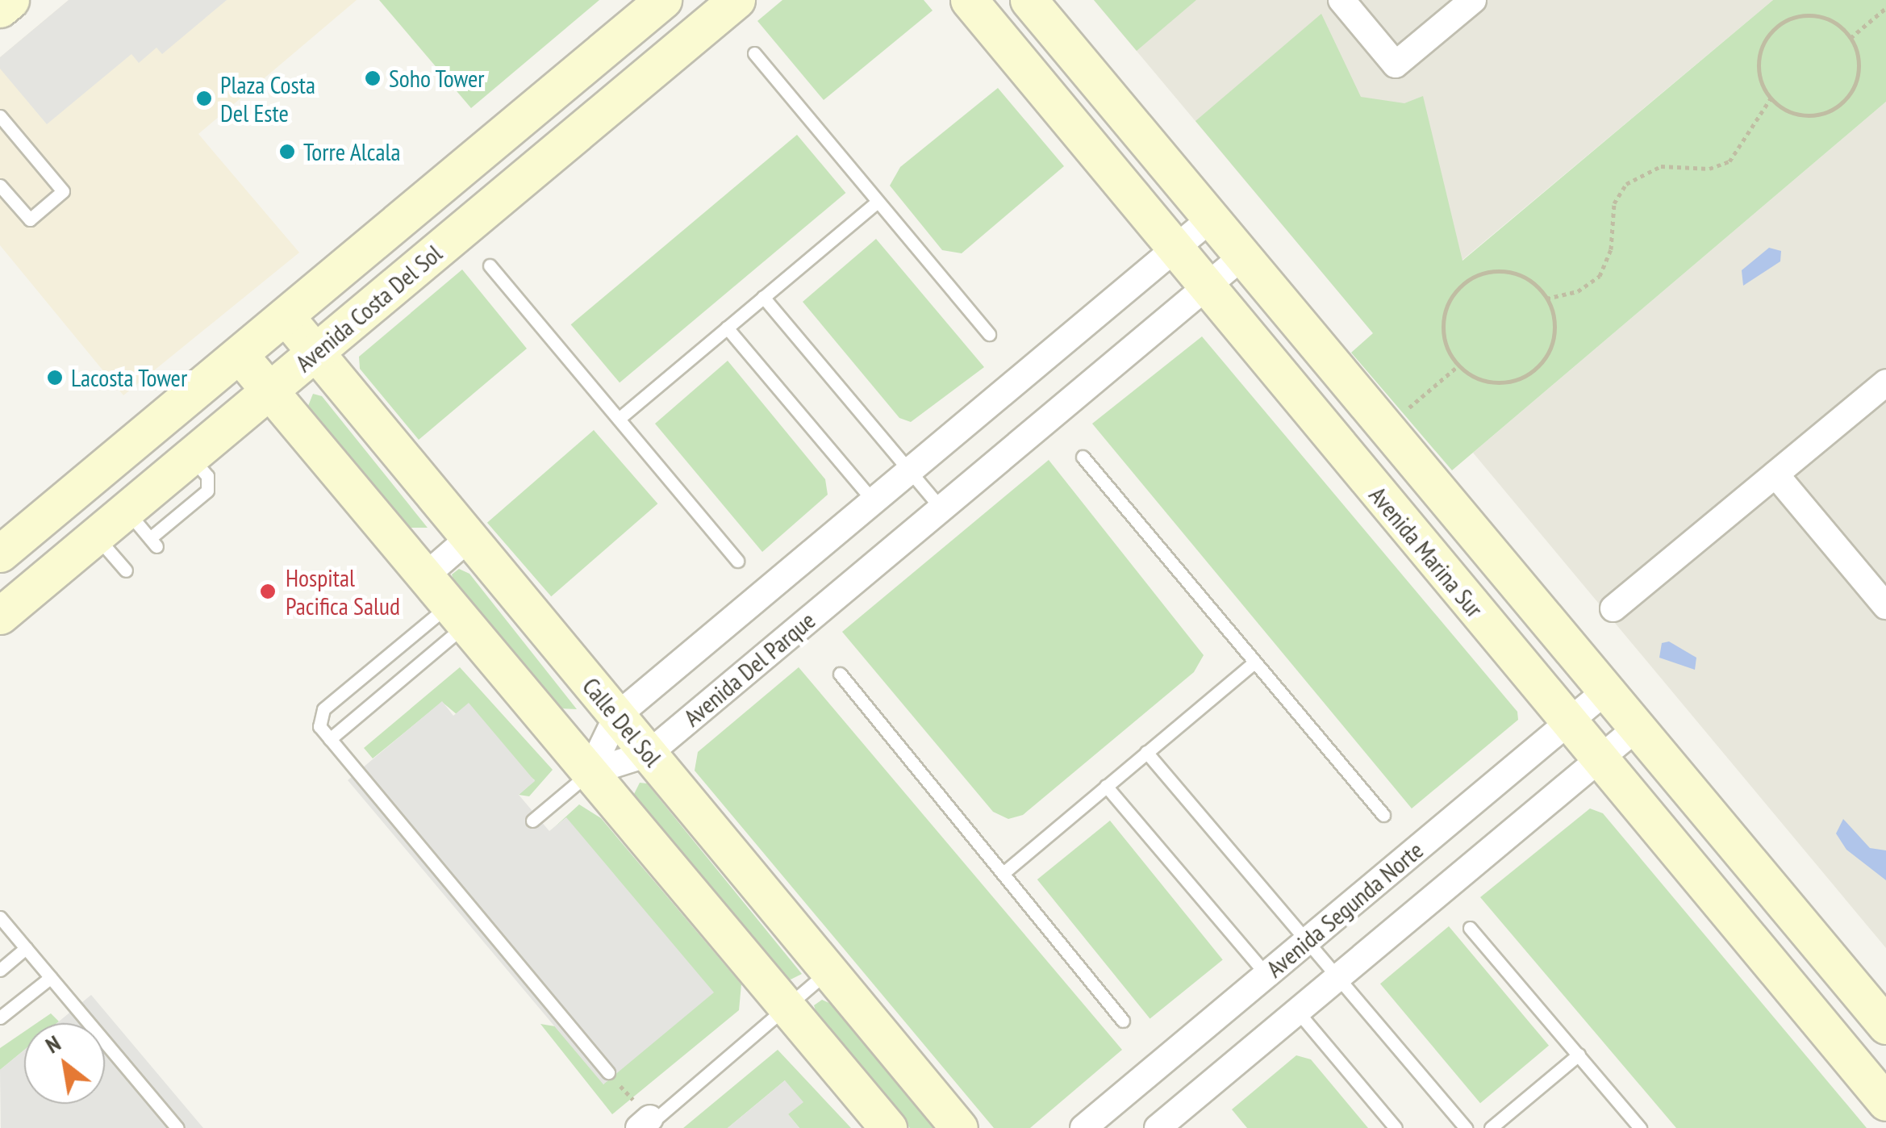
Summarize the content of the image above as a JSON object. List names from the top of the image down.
{
  "streets": {
    "street": [
      "Avenida Costa Del Sol",
      "Avenida Marina Sur",
      "Avenida Del Parque",
      "Calle Del Sol",
      "Avenida Segunda Norte"
    ]
  },
  "crossings": [
    ["Avenida Costa Del Sol", "Calle Del Sol"],
    ["Avenida Marina Sur", "Avenida Del Parque"],
    ["Avenida Marina Sur", "Avenida Segunda Norte"],
    ["Avenida Del Parque", "Calle Del Sol"]
  ],
  "places": [
    "Soho Tower",
    "Plaza Costa Del Este",
    "Torre Alcala",
    "Lacosta Tower",
    "Hospital Pacifica Salud"
  ],
  "north": "top left"
}
